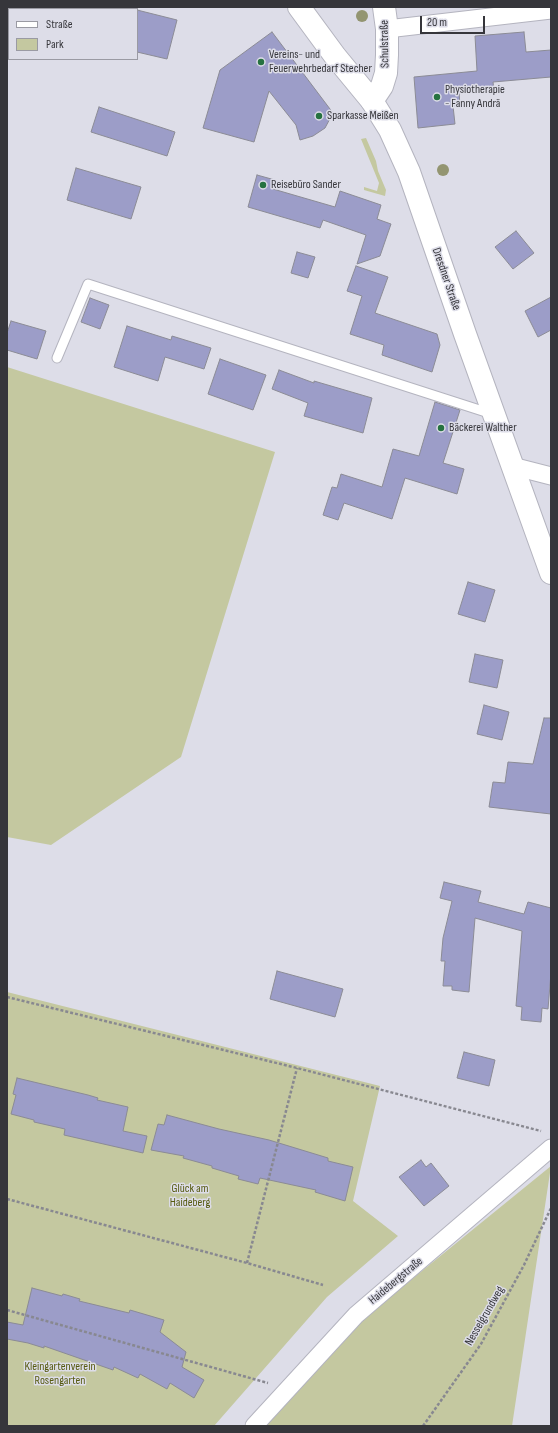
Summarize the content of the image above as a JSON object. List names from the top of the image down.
{
  "streets": {
    "main road": ["Schulstraße", "Dresdner Straße"],
    "street": ["Haidebergstraße"],
    "path": ["Nesselgrundweg"]
  },
  "crossings": [
    ["Schulstraße", "Dresdner Straße"]
  ],
  "parks": ["Glück am Haideberg", "Kleingartenverein Rosengarten"],
  "places": [
    "Vereins- und Feuerwehrbedarf Stecher",
    "Physiotherapie - Fanny Andrä",
    "Sparkasse Meißen",
    "Reisebüro Sander",
    "Bäckerei Walther"
  ],
  "legend": ["Straße", "Park"],
  "scale_bar": "20 m"
}
